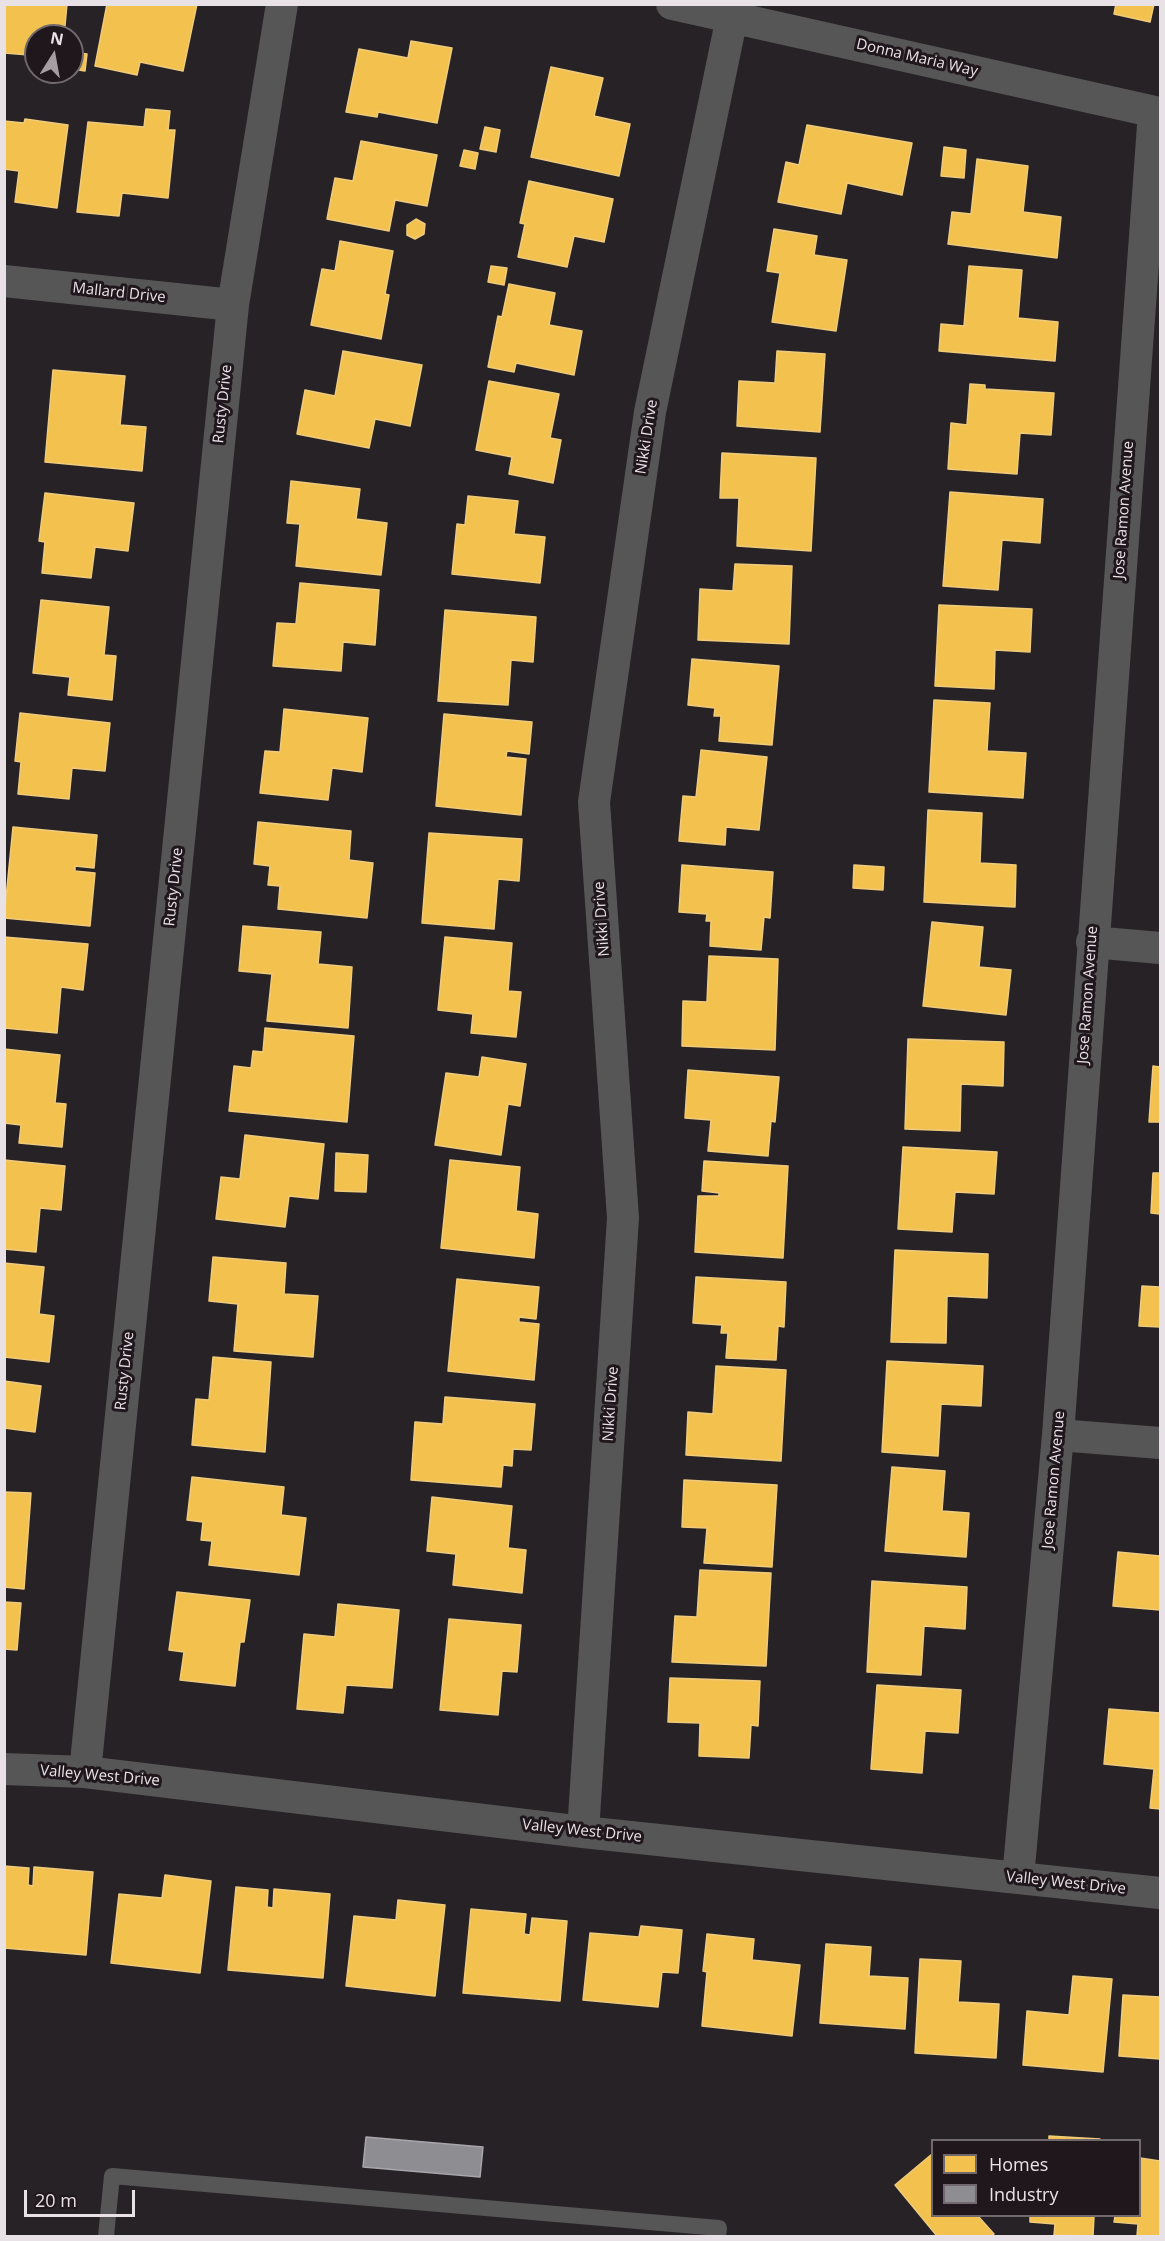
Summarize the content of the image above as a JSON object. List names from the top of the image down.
{
  "streets": {
    "street": [
      "Donna Maria Way",
      "Mallard Drive",
      "Rusty Drive",
      "Nikki Drive",
      "Jose Ramon Avenue",
      "Valley West Drive"
    ]
  },
  "crossings": [
    ["Donna Maria Way", "Nikki Drive"],
    ["Donna Maria Way", "Jose Ramon Avenue"],
    ["Mallard Drive", "Rusty Drive"],
    ["Rusty Drive", "Valley West Drive"],
    ["Nikki Drive", "Valley West Drive"],
    ["Jose Ramon Avenue", "Valley West Drive"]
  ],
  "legend": ["Homes", "Industry"],
  "scale_bar": "20 m",
  "north": "top"
}
